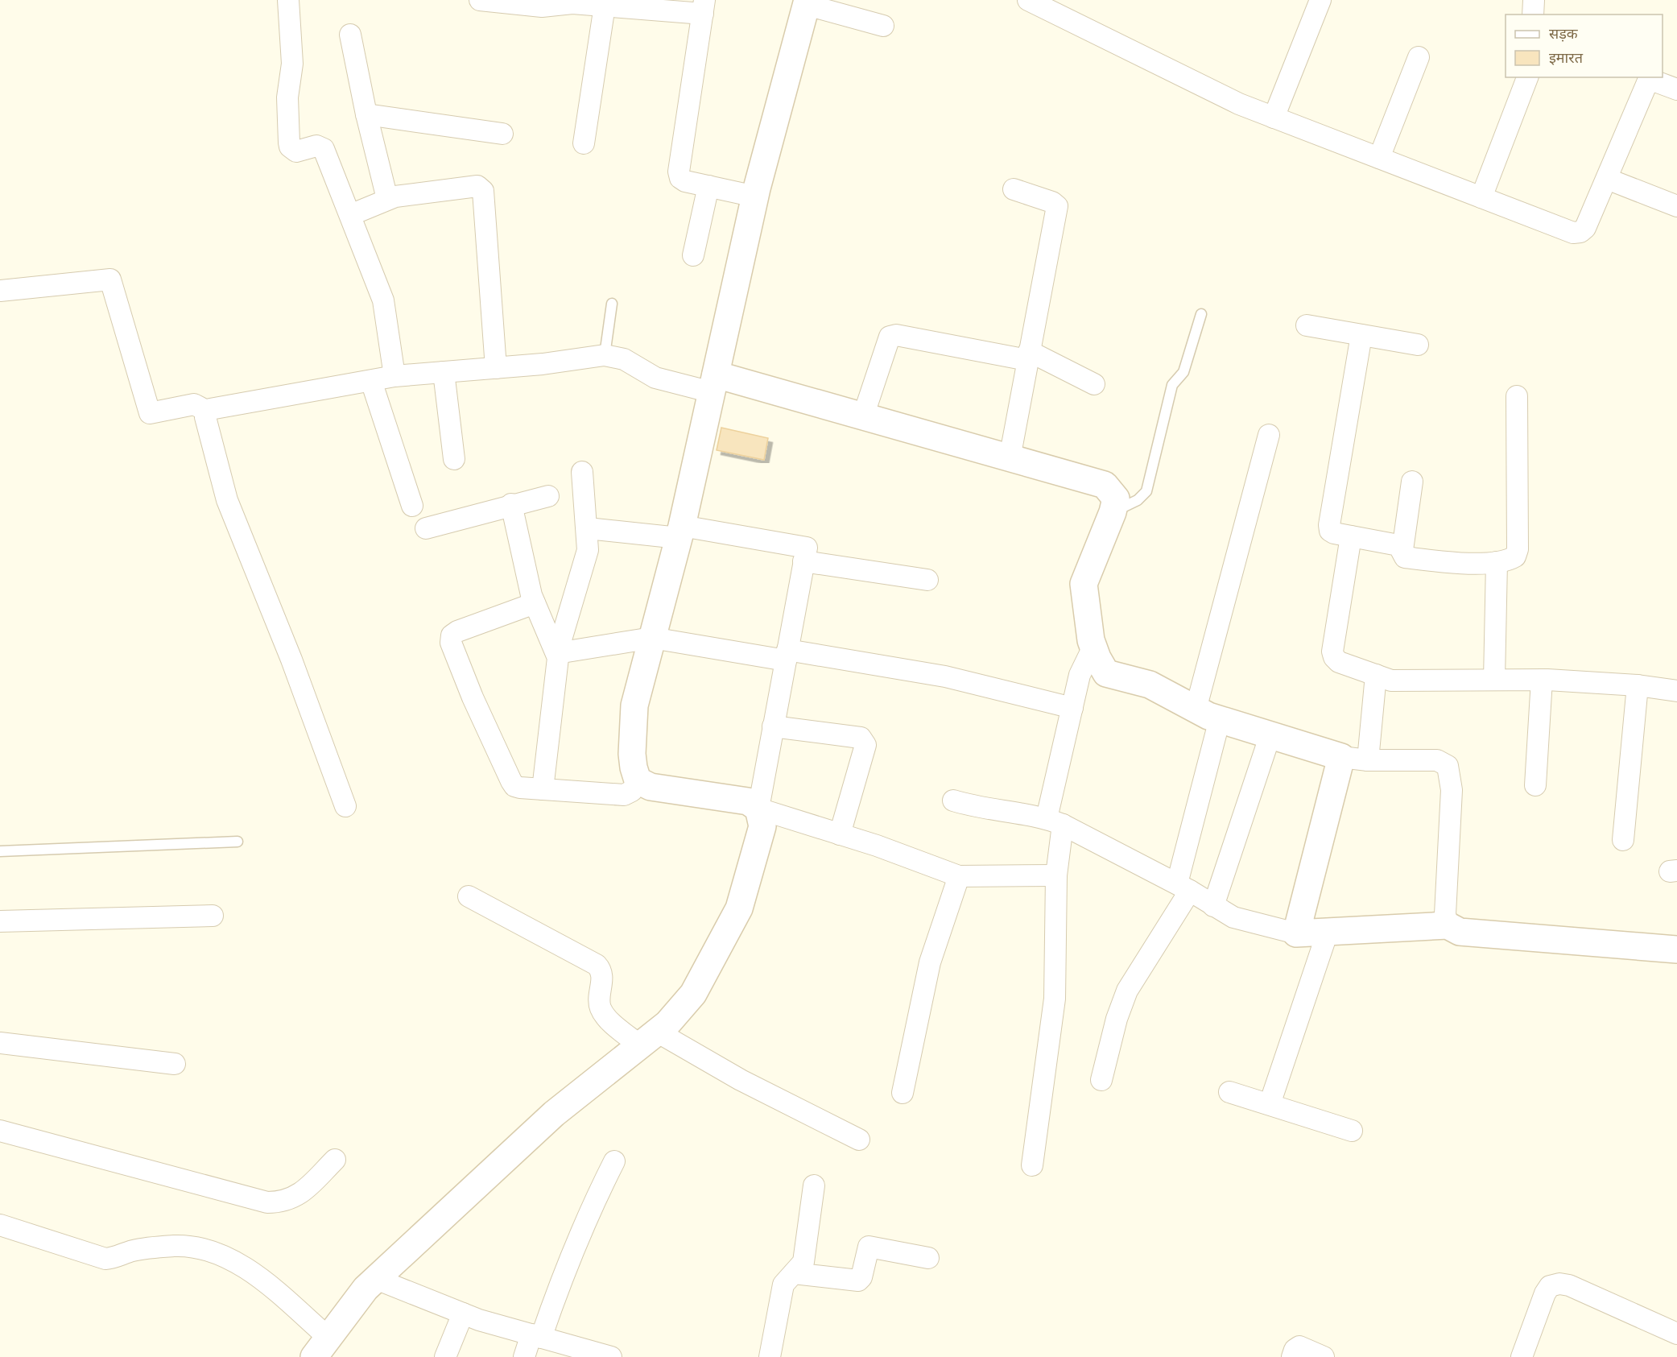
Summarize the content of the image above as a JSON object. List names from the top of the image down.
{
  "legend": ["सड़क", "इमारत"]
}
